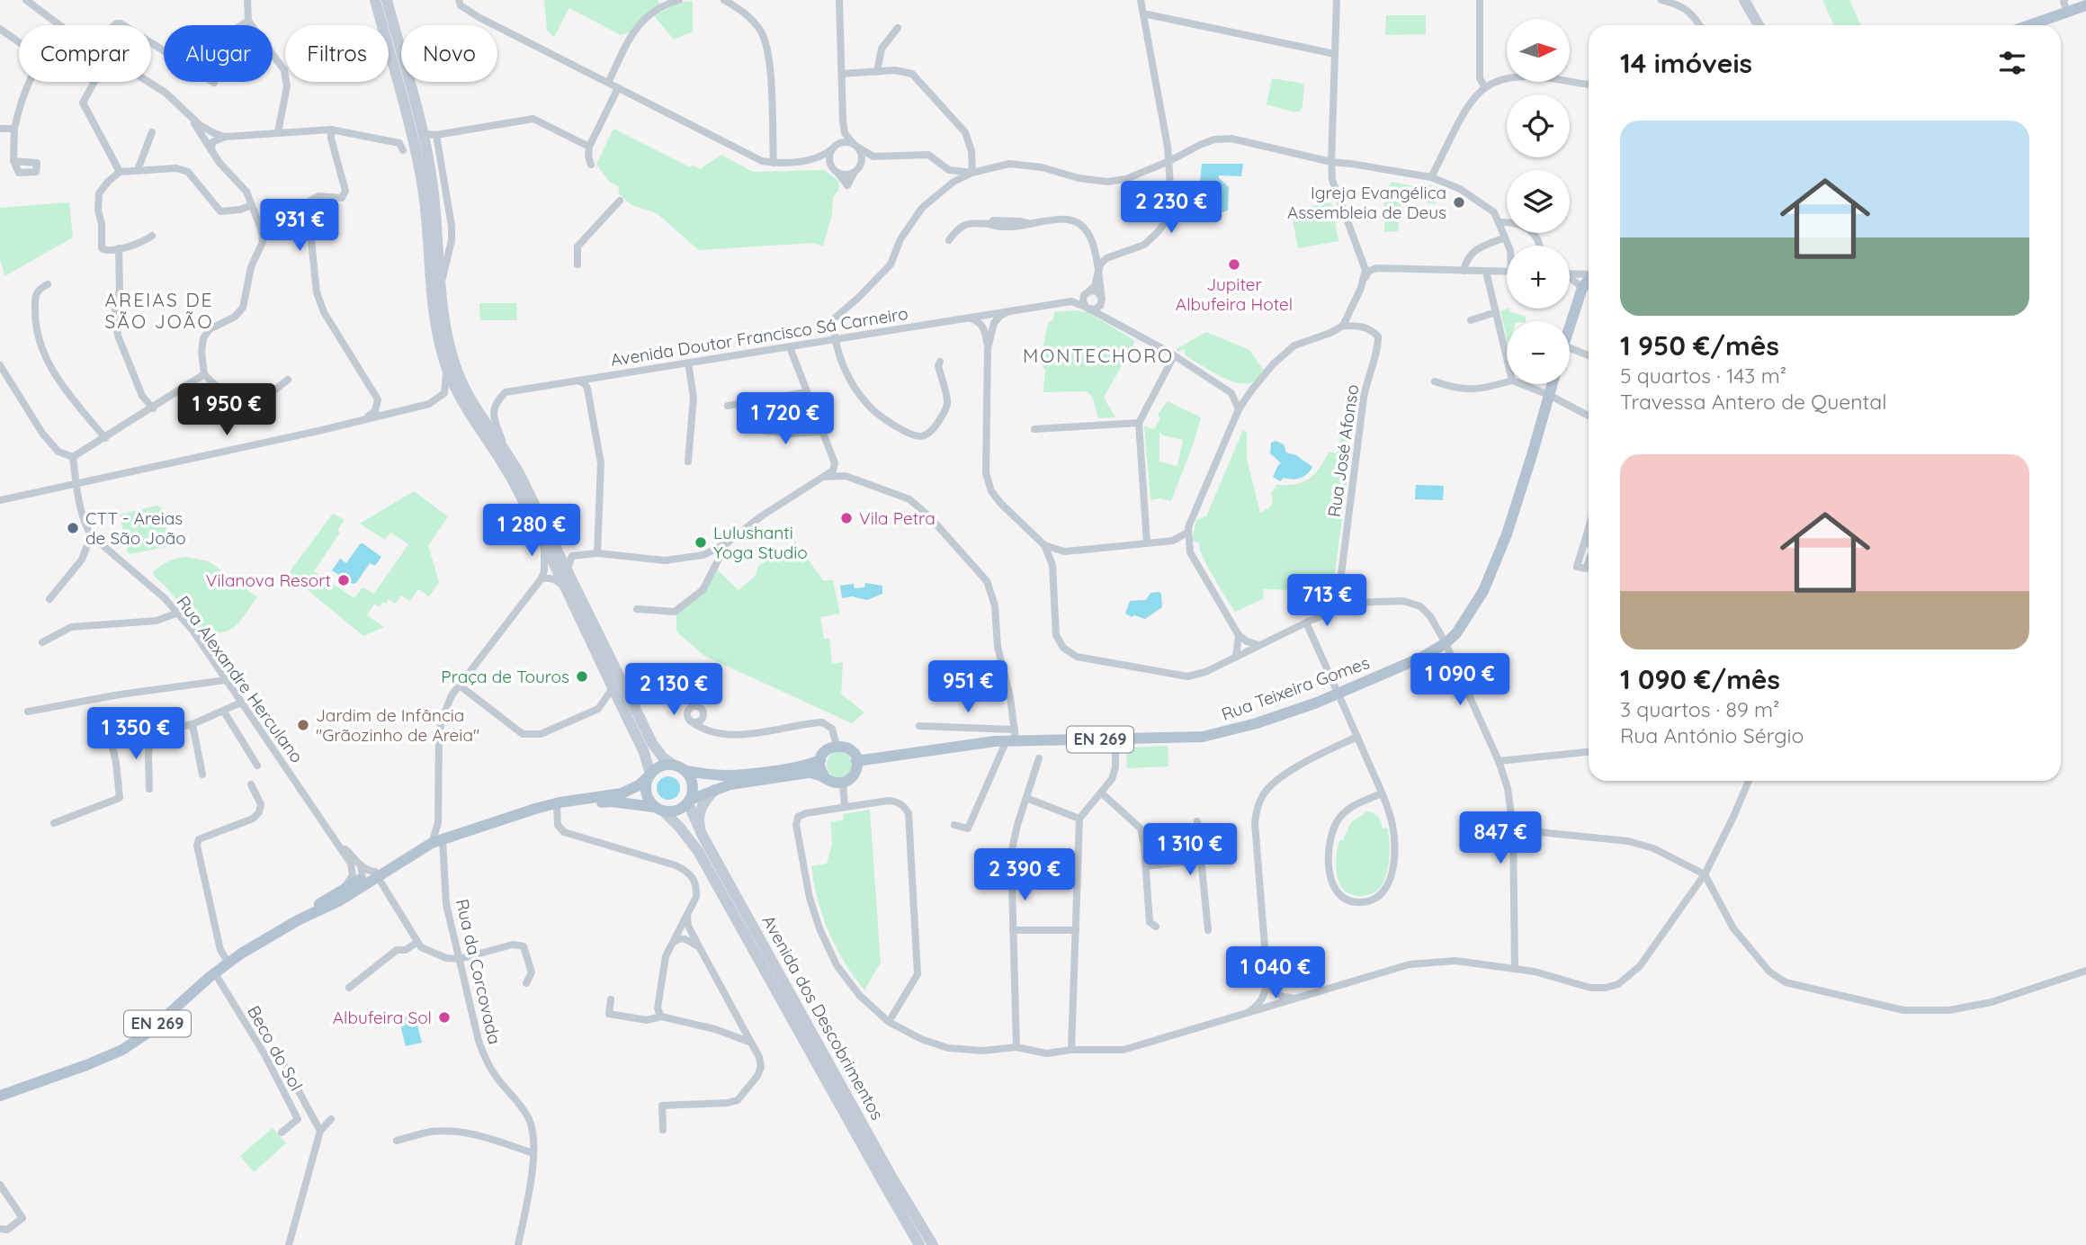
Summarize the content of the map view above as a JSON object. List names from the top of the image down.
{
  "streets": {
    "main road": ["Rua Teixeira Gomes", "EN 269", "Avenida dos Descobrimentos"],
    "street": [
      "Avenida Doutor Francisco Sá Carneiro",
      "Rua José Afonso",
      "Rua Alexandre Herculano",
      "Rua da Corcovada",
      "Beco do Sol"
    ]
  },
  "crossings": [
    ["Rua Alexandre Herculano", "EN 269"],
    ["Rua Teixeira Gomes", "EN 269"],
    ["EN 269", "Rua da Corcovada"],
    ["EN 269", "Avenida dos Descobrimentos"],
    ["EN 269", "Beco do Sol"]
  ],
  "districts": ["AREIAS DE SÃO JOÃO", "MONTECHORO"],
  "places": [
    "Igreja Evangélica Assembleia de Deus",
    "Jupiter Albufeira Hotel",
    "Vila Petra",
    "CTT - Areias de São João",
    "Lulushanti Yoga Studio",
    "Vilanova Resort",
    "Praça de Touros",
    "Jardim de Infância \"Grãozinho de Areia\"",
    "Albufeira Sol"
  ],
  "north": "right",
  "page": {
    "map_buttons": ["+", "−"],
    "chip": [
      "Comprar",
      "Alugar",
      "Filtros",
      "Novo"
    ],
    "heading": "14 imóveis",
    "list": [
      {
        "name": "1 950 €/mês",
        "note": "5 quartos · 143 m² · Travessa Antero de Quental"
      },
      {
        "name": "1 090 €/mês",
        "note": "3 quartos · 89 m² · Rua António Sérgio"
      }
    ],
    "price": [
      "2 230 €",
      "931 €",
      "1 950 €",
      "1 720 €",
      "1 280 €",
      "713 €",
      "1 090 €",
      "951 €",
      "2 130 €",
      "1 350 €",
      "847 €",
      "1 310 €",
      "2 390 €",
      "1 040 €"
    ]
  }
}
